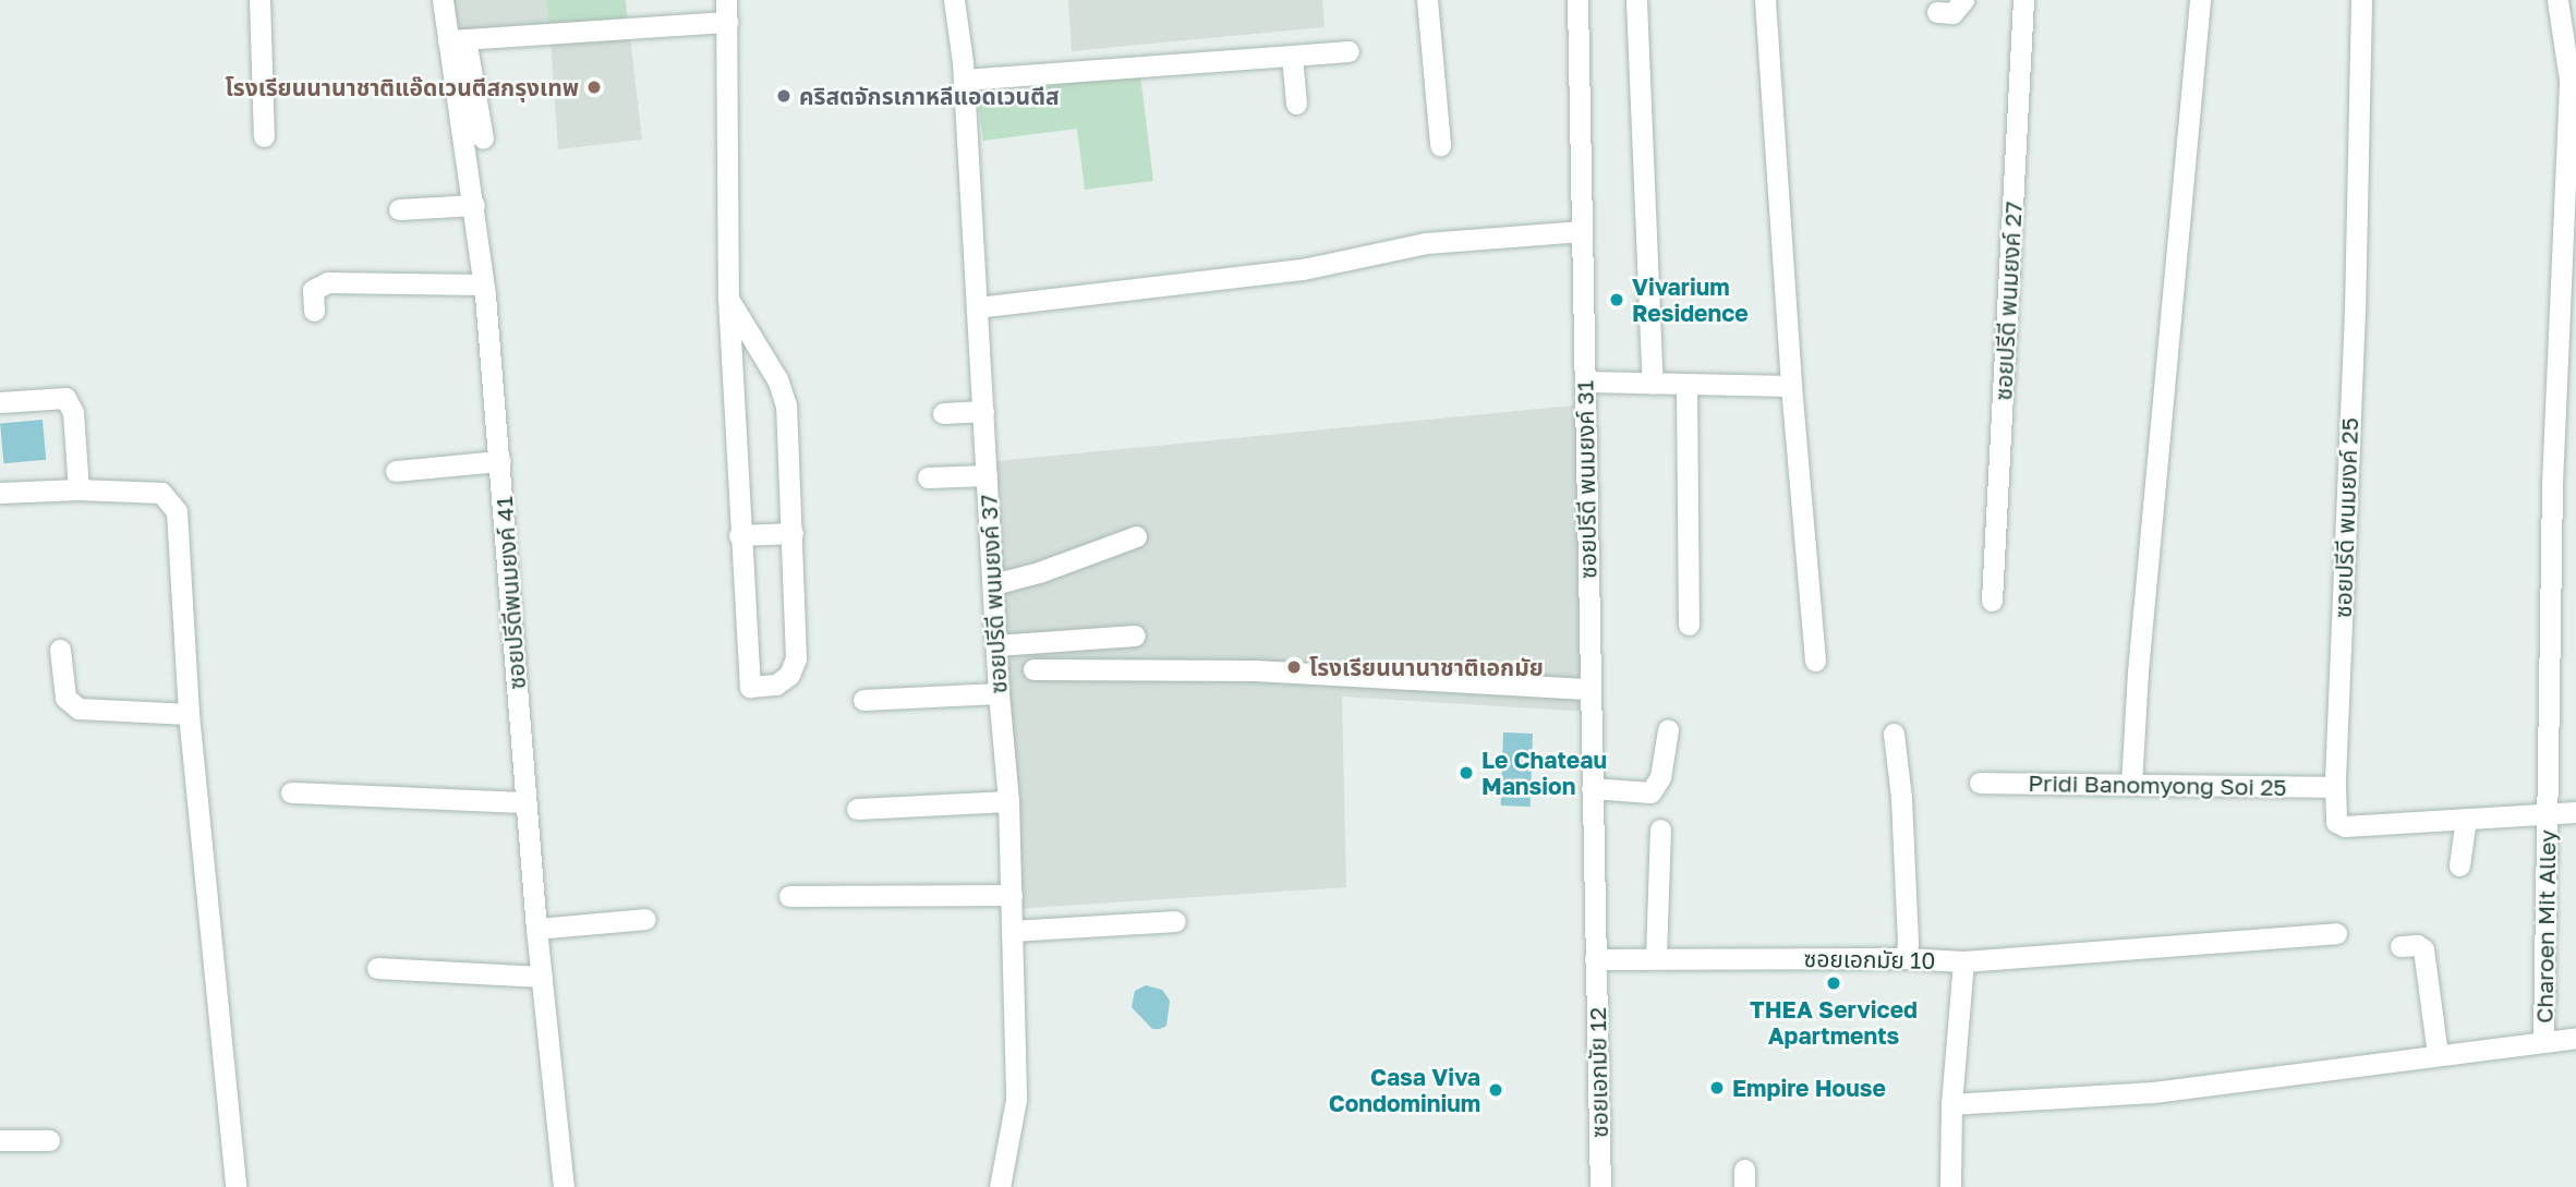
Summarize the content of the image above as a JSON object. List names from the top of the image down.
{
  "streets": {
    "street": [
      "ซอยปรีดี พนมยงค์ 27",
      "ซอยปรีดี พนมยงค์ 31",
      "ซอยปรีดี พนมยงค์ 25",
      "ซอยปรีดีพนมยงค์ 41",
      "ซอยปรีดี พนมยงค์ 37",
      "Pridi Banomyong Soi 25",
      "Charoen Mit Alley",
      "ซอยเอกมัย 10",
      "ซอยเอกมัย 12"
    ]
  },
  "crossings": [
    ["ซอยปรีดี พนมยงค์ 31", "ซอยเอกมัย 10"],
    ["ซอยปรีดี พนมยงค์ 31", "ซอยเอกมัย 12"],
    ["ซอยปรีดี พนมยงค์ 25", "Pridi Banomyong Soi 25"],
    ["ซอยปรีดี พนมยงค์ 25", "Charoen Mit Alley"],
    ["ซอยเอกมัย 10", "ซอยเอกมัย 12"]
  ],
  "places": [
    "โรงเรียนนานาชาติแอ๊ดเวนตีสกรุงเทพ",
    "คริสตจักรเกาหลีแอดเวนตีส",
    "Vivarium Residence",
    "โรงเรียนนานาชาติเอกมัย",
    "Le Chateau Mansion",
    "THEA Serviced Apartments",
    "Empire House",
    "Casa Viva Condominium"
  ]
}
